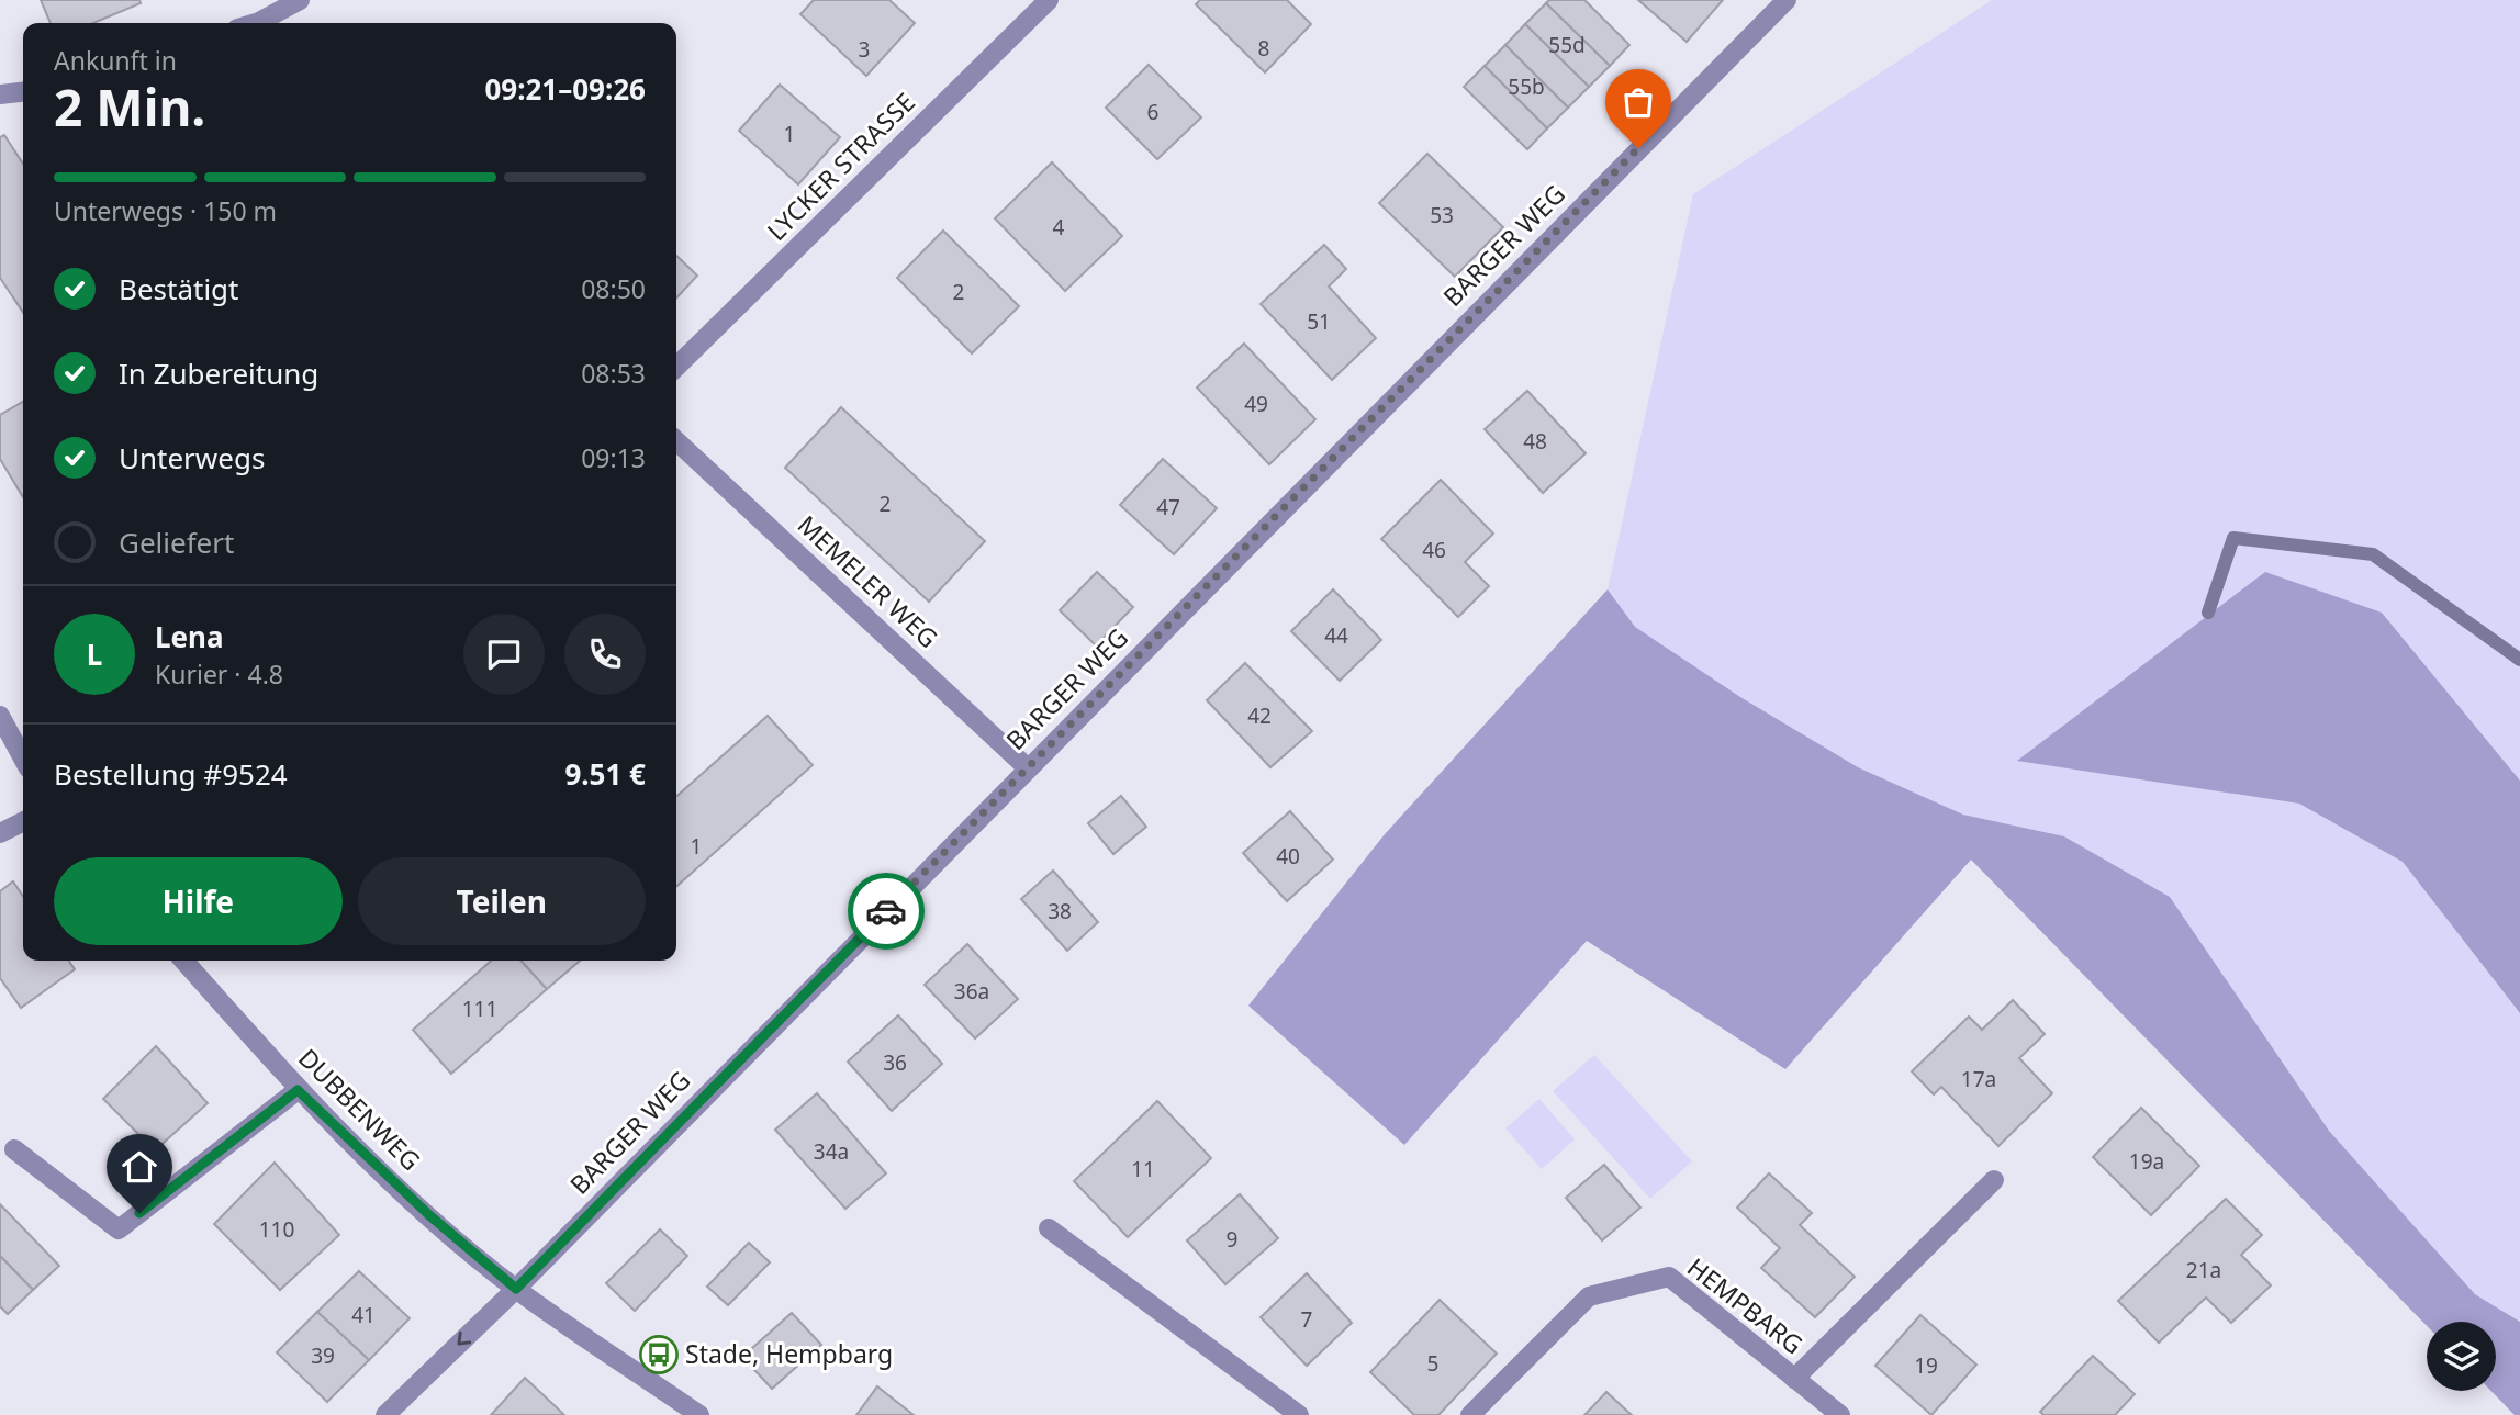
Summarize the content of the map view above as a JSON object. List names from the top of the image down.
{
  "streets": {
    "street": [
      "LYCKER STRASSE",
      "BARGER WEG",
      "MEMELER WEG",
      "DUBBENWEG",
      "HEMPBARG"
    ]
  },
  "crossings": [
    ["BARGER WEG", "MEMELER WEG"],
    ["BARGER WEG", "DUBBENWEG"]
  ],
  "places": {
    "bus stop": ["Stade, Hempbarg"]
  },
  "house_numbers": [
    "55d",
    "8",
    "3",
    "55b",
    "6",
    "1",
    "53",
    "4",
    "2",
    "51",
    "49",
    "48",
    "2",
    "47",
    "46",
    "44",
    "42",
    "1",
    "40",
    "38",
    "36a",
    "111",
    "36",
    "17a",
    "34a",
    "19a",
    "11",
    "110",
    "9",
    "21a",
    "41",
    "7",
    "39",
    "5",
    "19"
  ],
  "page": {
    "heading": ["2 Min.", "Ankunft in", "09:21–09:26"],
    "panel": [
      "Lena",
      "Kurier · 4.8",
      "Bestellung #9524",
      "9.51 €"
    ],
    "bar": "Unterwegs · 150 m",
    "list": [
      ["Bestätigt", "08:50"],
      ["In Zubereitung", "08:53"],
      ["Unterwegs", "09:13"],
      "Geliefert"
    ],
    "round": "L",
    "buttons": ["Hilfe", "Teilen"]
  }
}
